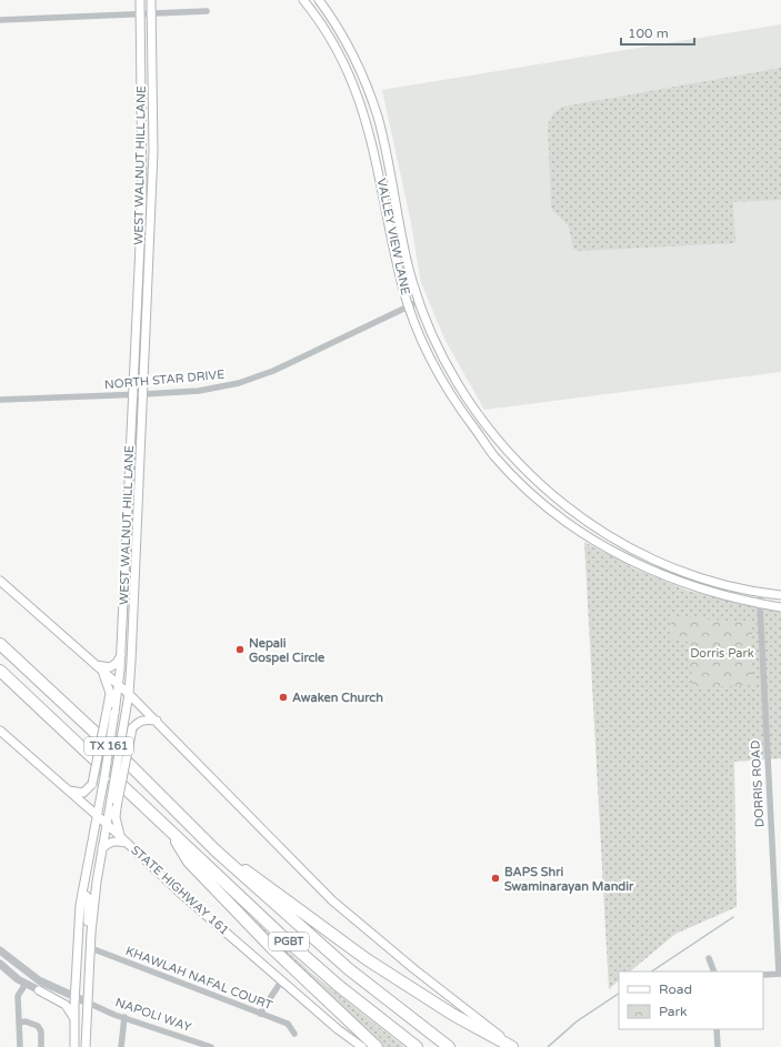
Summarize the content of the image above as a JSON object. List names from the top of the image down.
{
  "streets": {
    "highway": ["TX 161", "PGBT"],
    "main road": ["WEST WALNUT HILL LANE", "VALLEY VIEW LANE", "STATE HIGHWAY 161"],
    "street": [
      "NORTH STAR DRIVE",
      "DORRIS ROAD",
      "KHAWLAH NAFAL COURT",
      "NAPOLI WAY"
    ]
  },
  "crossings": [
    ["WEST WALNUT HILL LANE", "NORTH STAR DRIVE"],
    ["WEST WALNUT HILL LANE", "STATE HIGHWAY 161"],
    ["WEST WALNUT HILL LANE", "KHAWLAH NAFAL COURT"],
    ["WEST WALNUT HILL LANE", "NAPOLI WAY"],
    ["VALLEY VIEW LANE", "NORTH STAR DRIVE"],
    ["VALLEY VIEW LANE", "DORRIS ROAD"],
    ["TX 161", "PGBT"]
  ],
  "parks": ["Dorris Park"],
  "places": ["Nepali Gospel Circle", "Awaken Church", "BAPS Shri Swaminarayan Mandir"],
  "legend": ["Road", "Park"],
  "scale_bar": "100 m"
}
